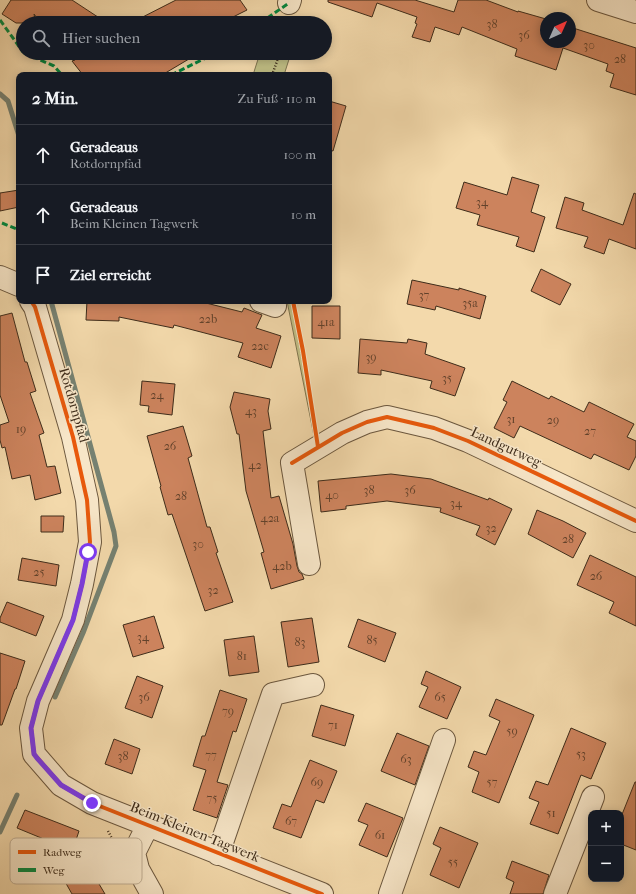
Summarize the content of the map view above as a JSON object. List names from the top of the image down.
{
  "streets": {
    "street": ["Rotdornpfad", "Landgutweg", "Beim Kleinen Tagwerk"]
  },
  "crossings": [
    ["Rotdornpfad", "Beim Kleinen Tagwerk"]
  ],
  "house_numbers": [
    "38",
    "36",
    "30",
    "28",
    "34",
    "37",
    "35a",
    "22b",
    "41a",
    "22c",
    "39",
    "35",
    "24",
    "43",
    "31",
    "29",
    "19",
    "27",
    "26",
    "42",
    "38",
    "36",
    "40",
    "28",
    "34",
    "42a",
    "32",
    "28",
    "30",
    "42b",
    "25",
    "26",
    "32",
    "34",
    "85",
    "83",
    "81",
    "36",
    "65",
    "79",
    "71",
    "59",
    "53",
    "77",
    "38",
    "63",
    "69",
    "57",
    "75",
    "51",
    "67",
    "61",
    "55"
  ],
  "legend": ["Radweg", "Weg"],
  "north": "top right",
  "page": {
    "search": "Hier suchen",
    "heading": ["2 Min.", "Zu Fuß · 110 m"],
    "list": [
      ["Geradeaus", "Rotdornpfad", "100 m"],
      ["Geradeaus", "Beim Kleinen Tagwerk", "10 m"],
      "Ziel erreicht"
    ],
    "map_buttons": ["+", "−"]
  }
}
